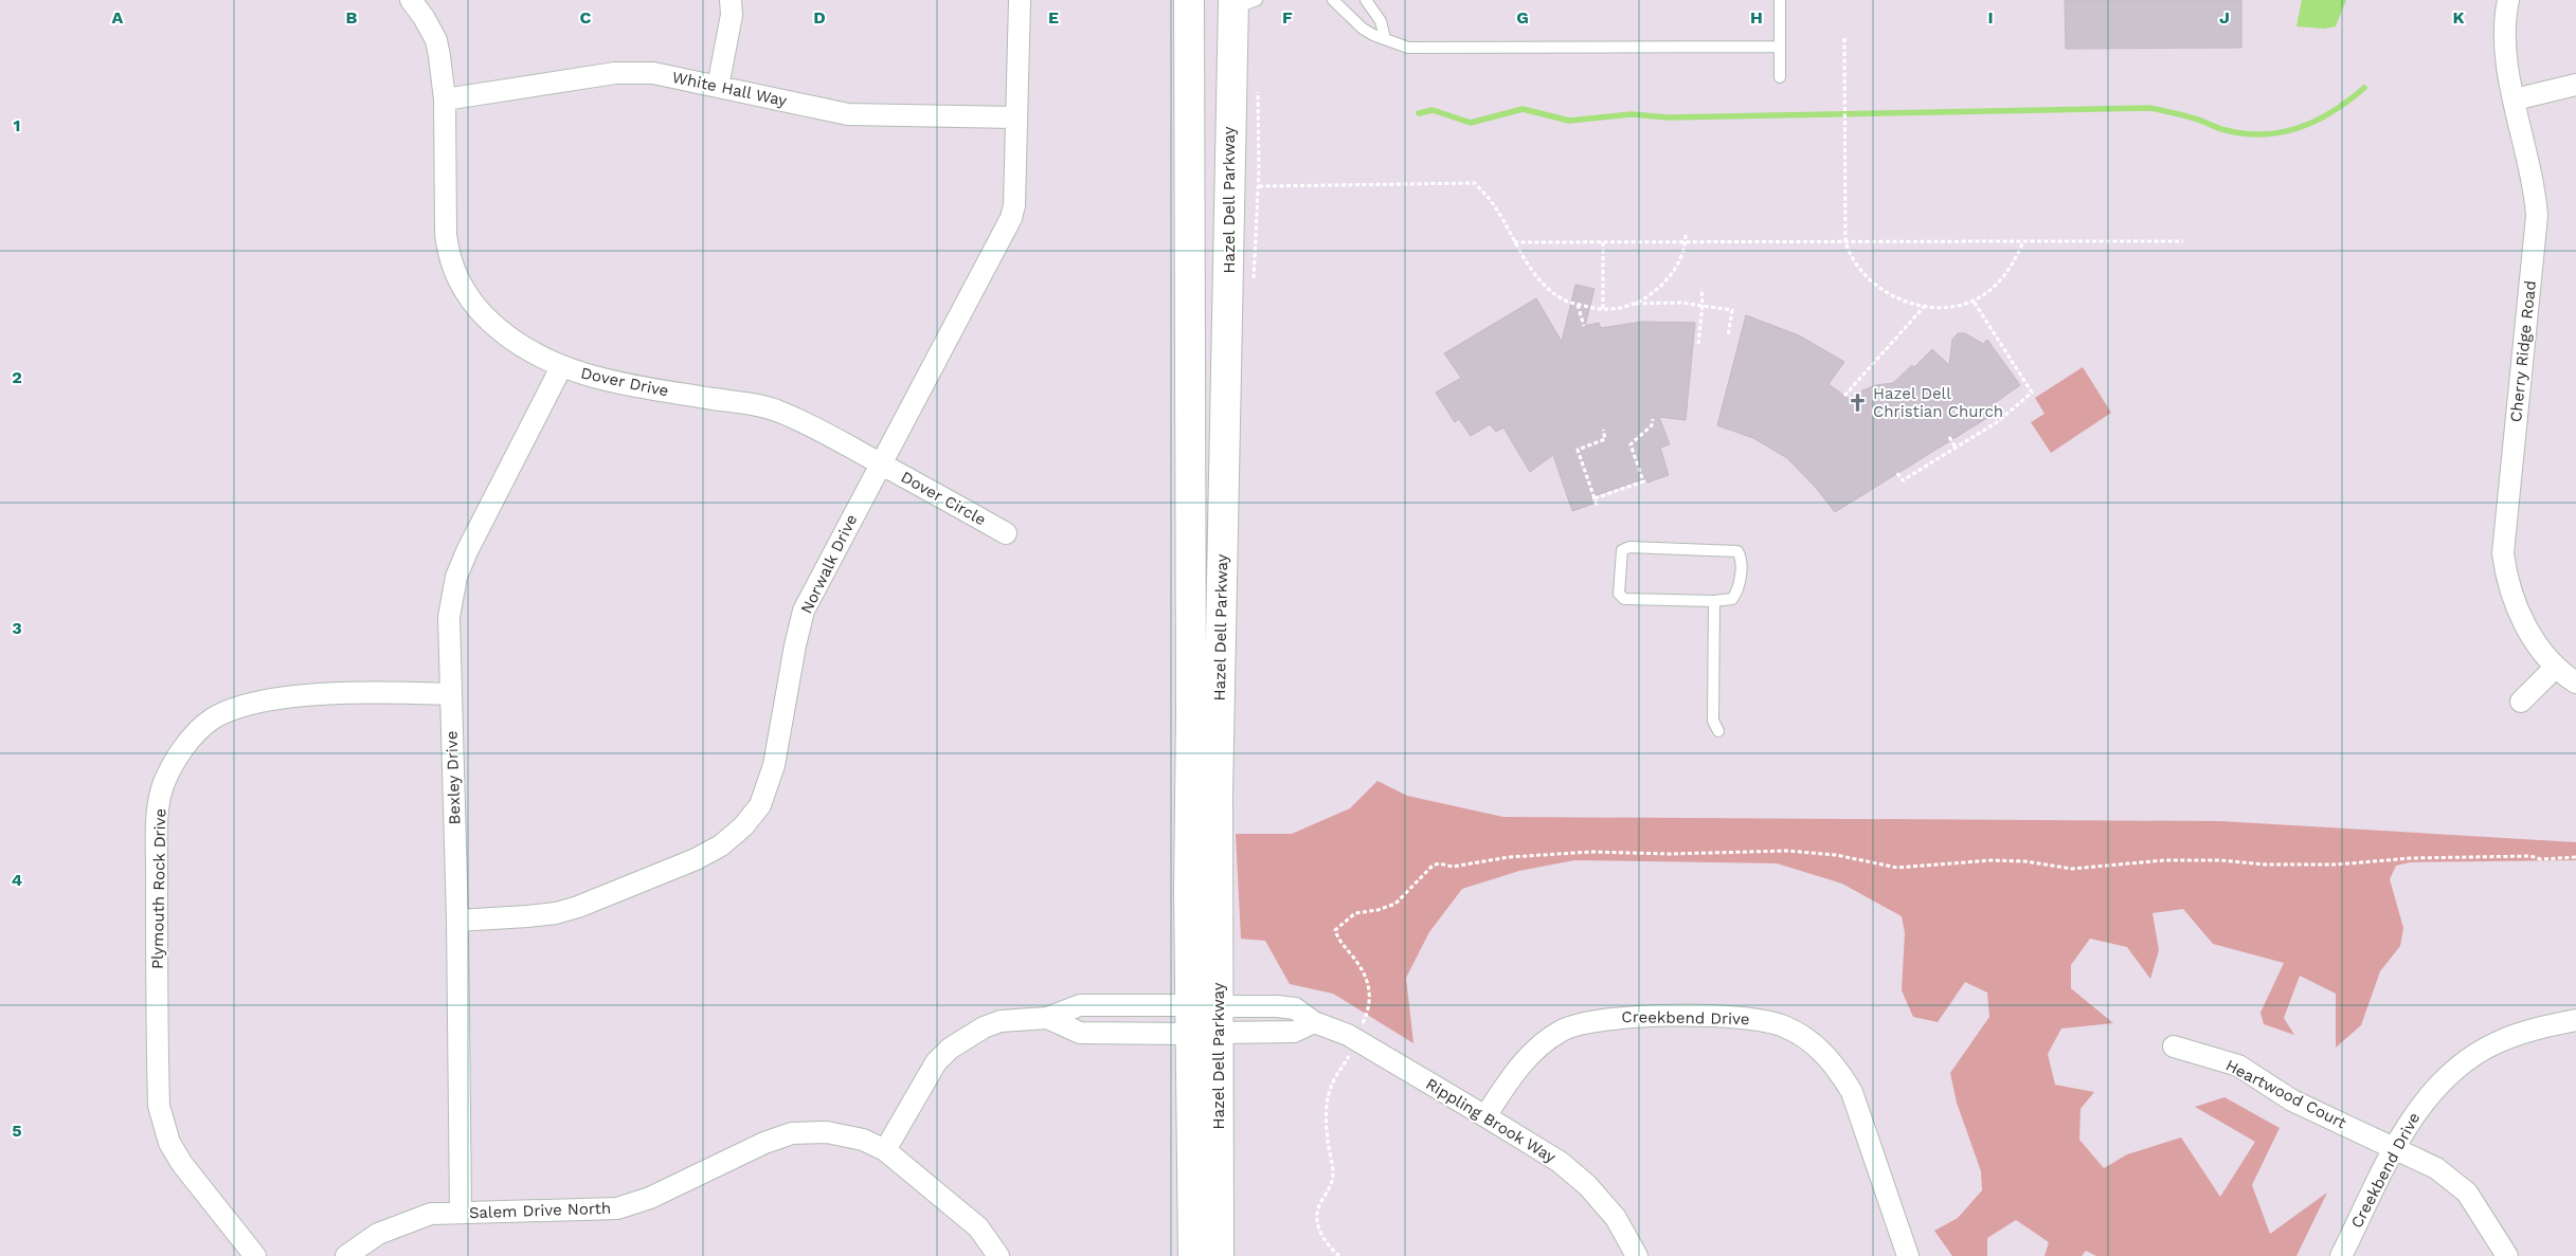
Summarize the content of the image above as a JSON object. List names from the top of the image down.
{
  "streets": {
    "main road": ["Hazel Dell Parkway"],
    "street": [
      "White Hall Way",
      "Cherry Ridge Road",
      "Dover Drive",
      "Dover Circle",
      "Norwalk Drive",
      "Bexley Drive",
      "Plymouth Rock Drive",
      "Creekbend Drive",
      "Heartwood Court",
      "Rippling Brook Way",
      "Salem Drive North"
    ]
  },
  "crossings": [
    ["White Hall Way", "Dover Drive"],
    ["White Hall Way", "Norwalk Drive"],
    ["Hazel Dell Parkway", "Rippling Brook Way"],
    ["Dover Drive", "Dover Circle"],
    ["Dover Drive", "Norwalk Drive"],
    ["Dover Drive", "Bexley Drive"],
    ["Dover Circle", "Norwalk Drive"],
    ["Norwalk Drive", "Bexley Drive"],
    ["Bexley Drive", "Plymouth Rock Drive"],
    ["Bexley Drive", "Salem Drive North"],
    ["Creekbend Drive", "Heartwood Court"],
    ["Creekbend Drive", "Rippling Brook Way"]
  ],
  "places": {
    "church": ["Hazel Dell Christian Church"]
  },
  "grid": {
    "columns": [
      "A",
      "B",
      "C",
      "D",
      "E",
      "F",
      "G",
      "H",
      "I",
      "J",
      "K"
    ],
    "rows": [
      "1",
      "2",
      "3",
      "4",
      "5"
    ]
  }
}
